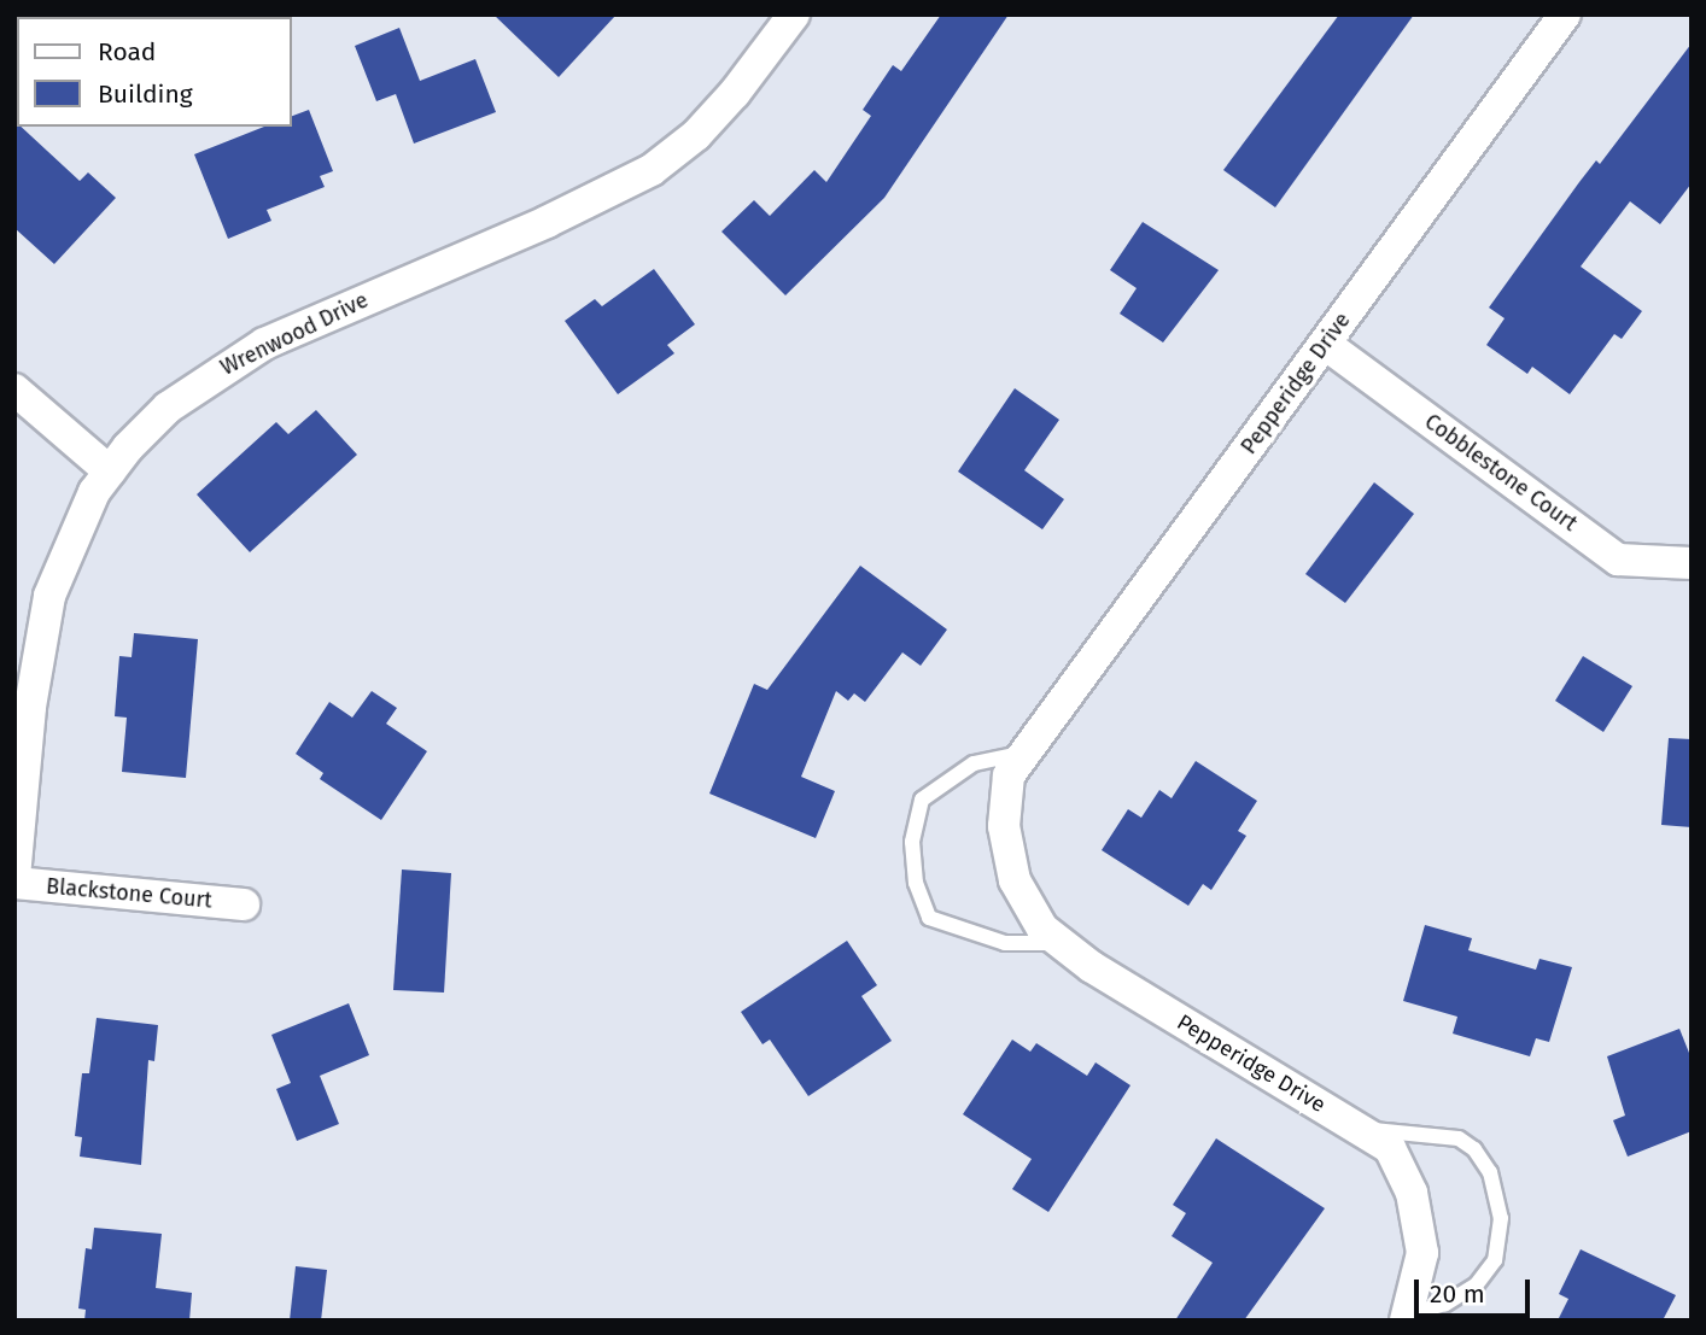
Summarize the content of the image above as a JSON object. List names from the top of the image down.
{
  "streets": {
    "street": [
      "Wrenwood Drive",
      "Pepperidge Drive",
      "Cobblestone Court",
      "Blackstone Court"
    ]
  },
  "crossings": [
    ["Wrenwood Drive", "Blackstone Court"],
    ["Pepperidge Drive", "Cobblestone Court"]
  ],
  "legend": ["Road", "Building"],
  "scale_bar": "20 m"
}
